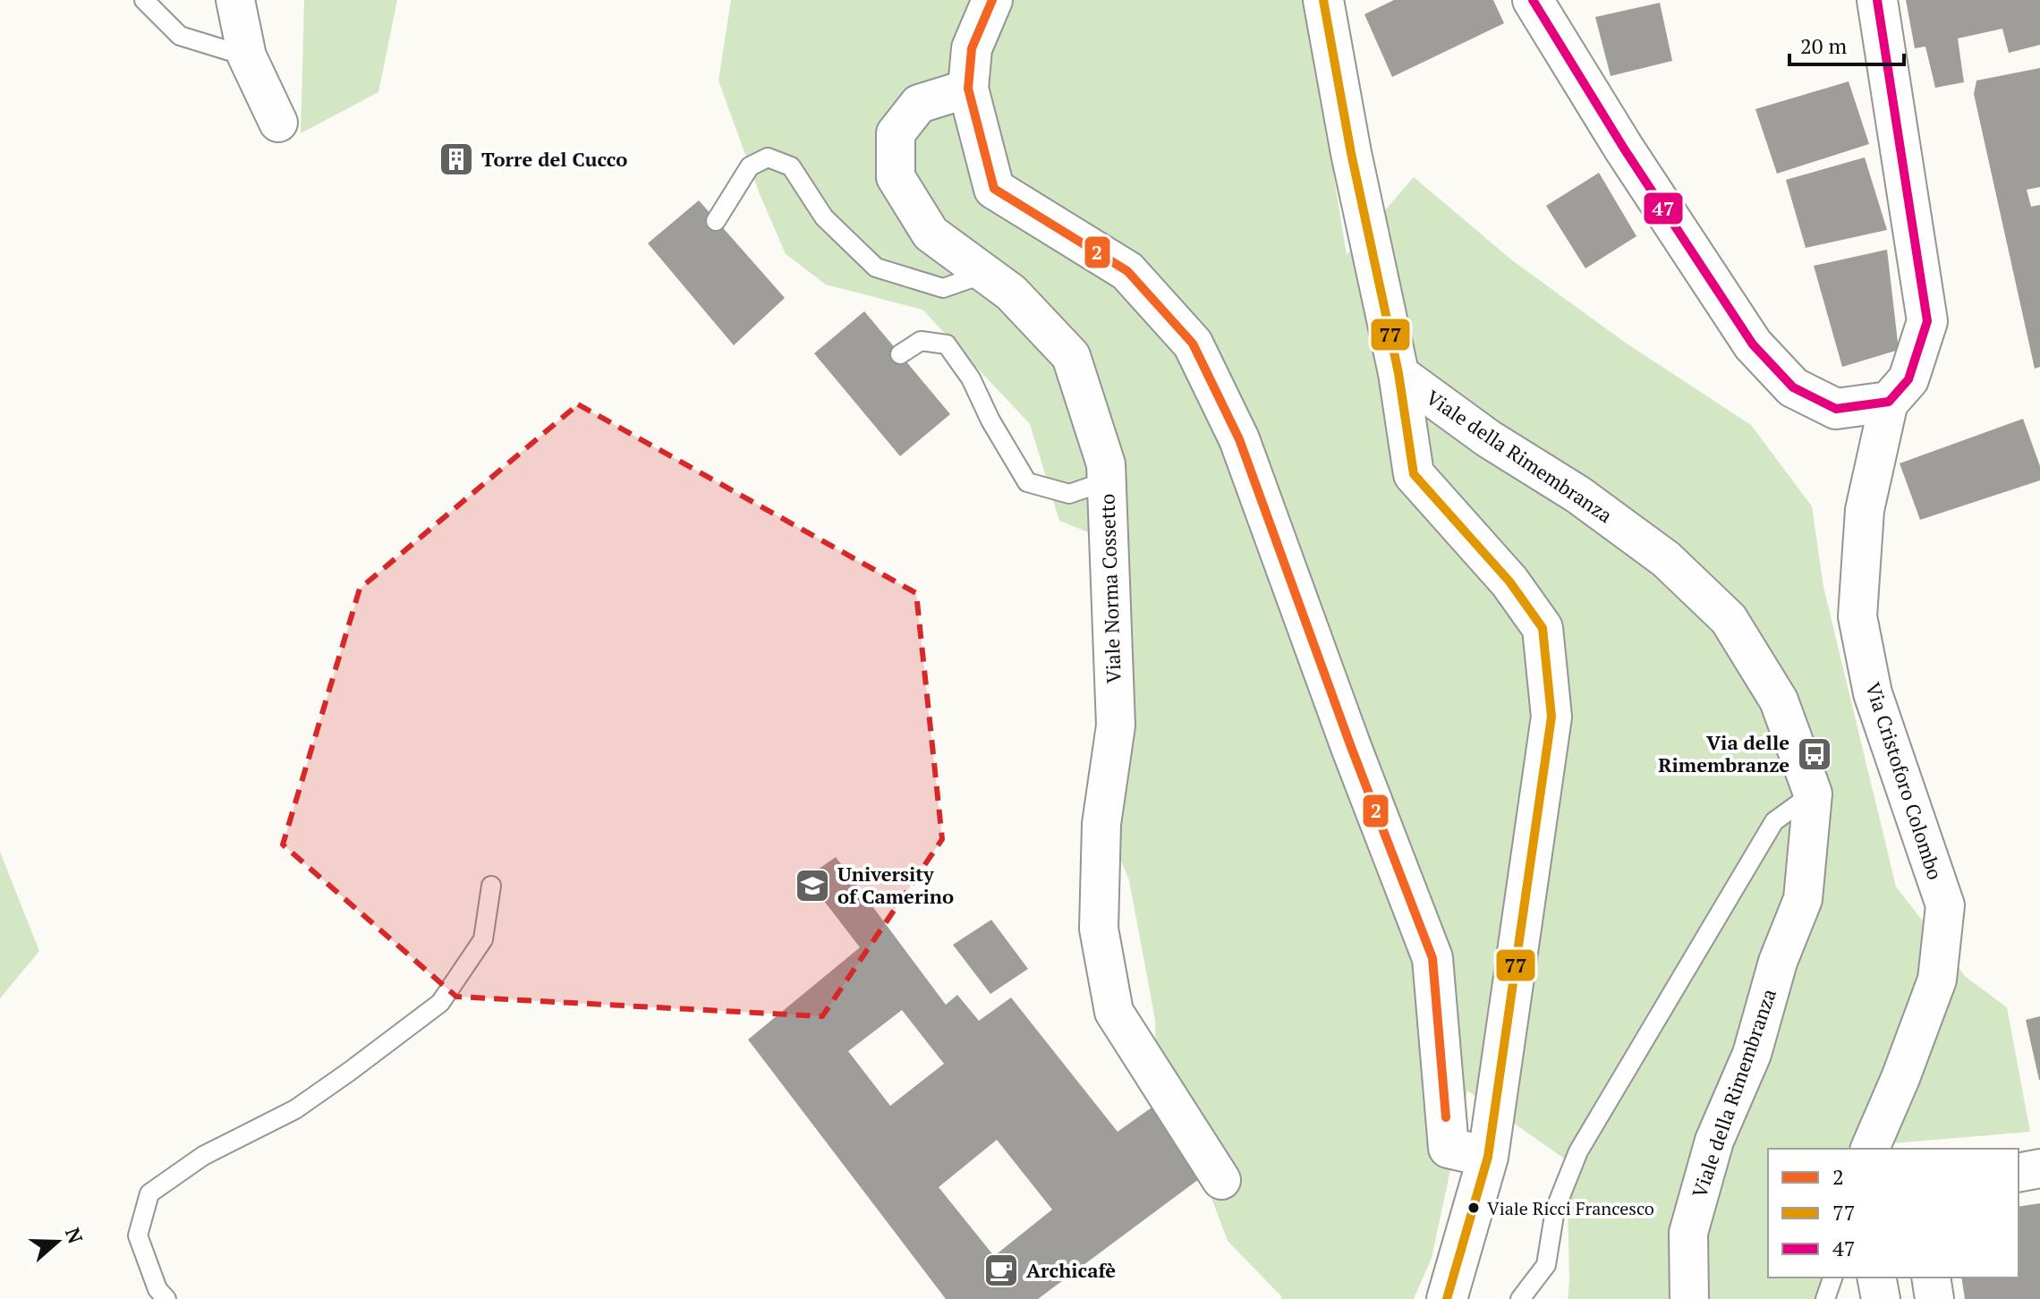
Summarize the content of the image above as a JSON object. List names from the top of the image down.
{
  "streets": {
    "street": ["Viale della Rimembranza", "Viale Norma Cossetto", "Via Cristoforo Colombo"]
  },
  "places": {
    "building": ["Torre del Cucco"],
    "bus stop": ["Via delle Rimembranze"],
    "school or university": ["University of Camerino"],
    "other": ["Viale Ricci Francesco"],
    "cafe": ["Archicafè"]
  },
  "lines": ["transit line 2", "transit line 77", "transit line 47"],
  "legend": ["2", "77", "47"],
  "scale_bar": "20 m",
  "north": "right"
}
